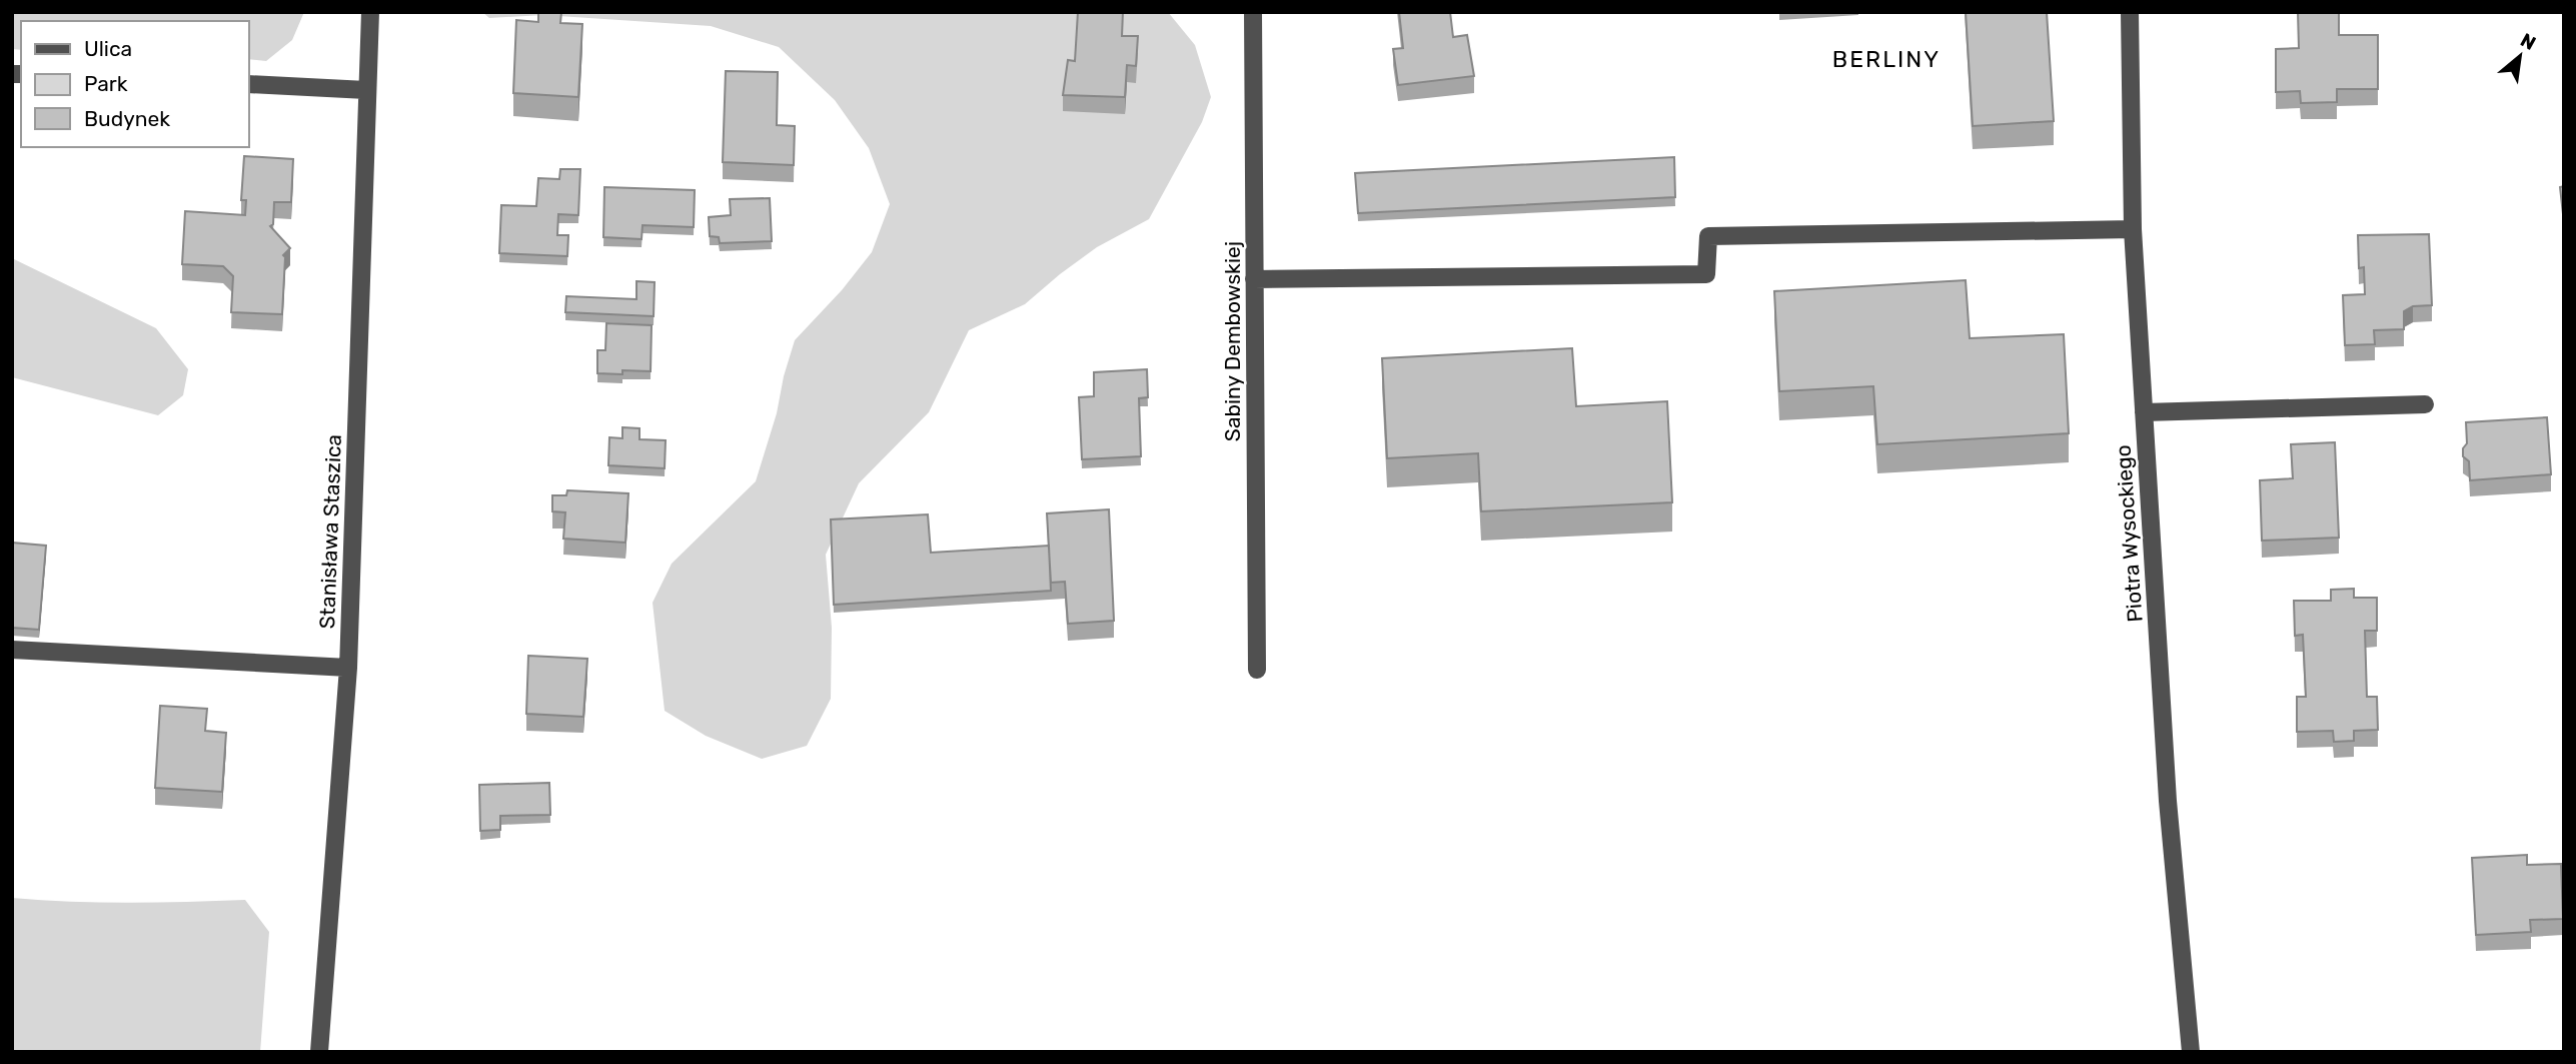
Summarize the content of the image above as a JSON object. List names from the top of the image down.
{
  "streets": {
    "street": ["Sabiny Dembowskiej", "Stanisława Staszica", "Piotra Wysockiego"]
  },
  "districts": ["BERLINY"],
  "legend": ["Ulica", "Park", "Budynek"],
  "north": "top right"
}
